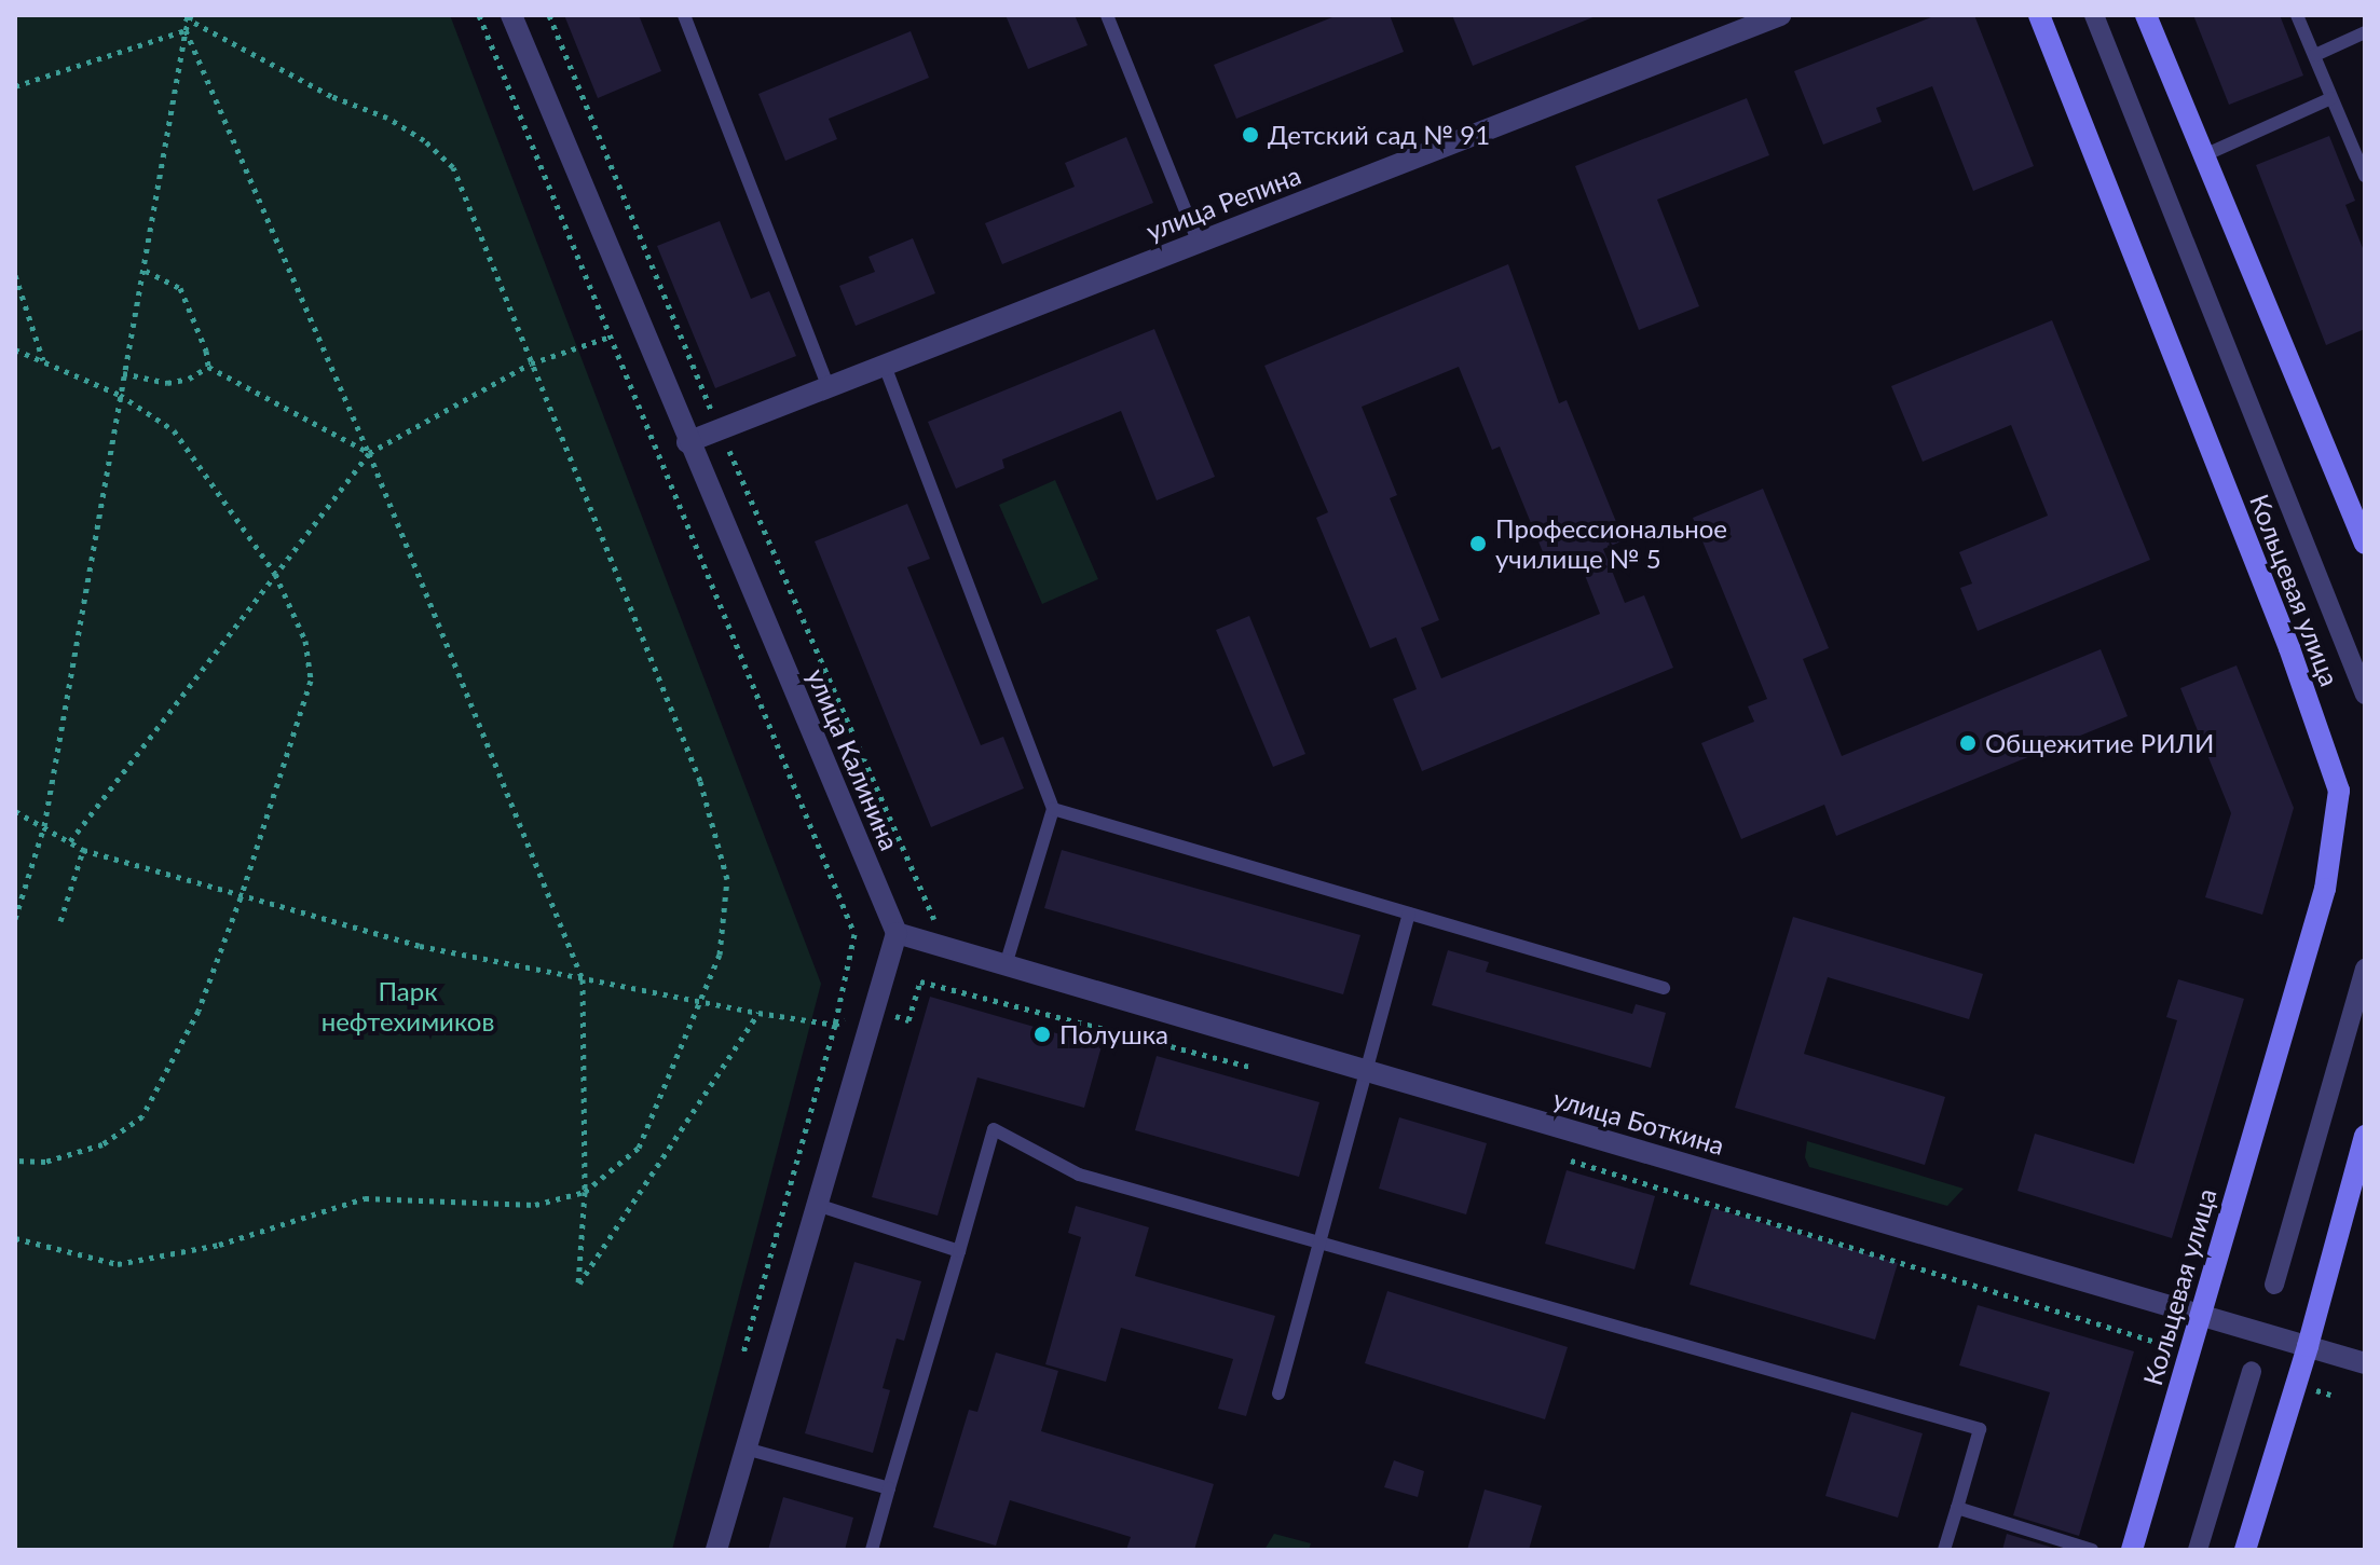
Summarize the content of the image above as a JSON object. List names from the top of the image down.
{
  "streets": {
    "main road": ["Кольцевая улица"],
    "street": ["улица Репина", "улица Калинина", "улица Боткина"]
  },
  "crossings": [
    ["улица Репина", "улица Калинина"],
    ["Кольцевая улица", "улица Боткина"],
    ["улица Калинина", "улица Боткина"]
  ],
  "parks": ["Парк нефтехимиков"],
  "places": [
    "Детский сад № 91",
    "Профессиональное училище № 5",
    "Общежитие РИЛИ",
    "Полушка"
  ]
}
